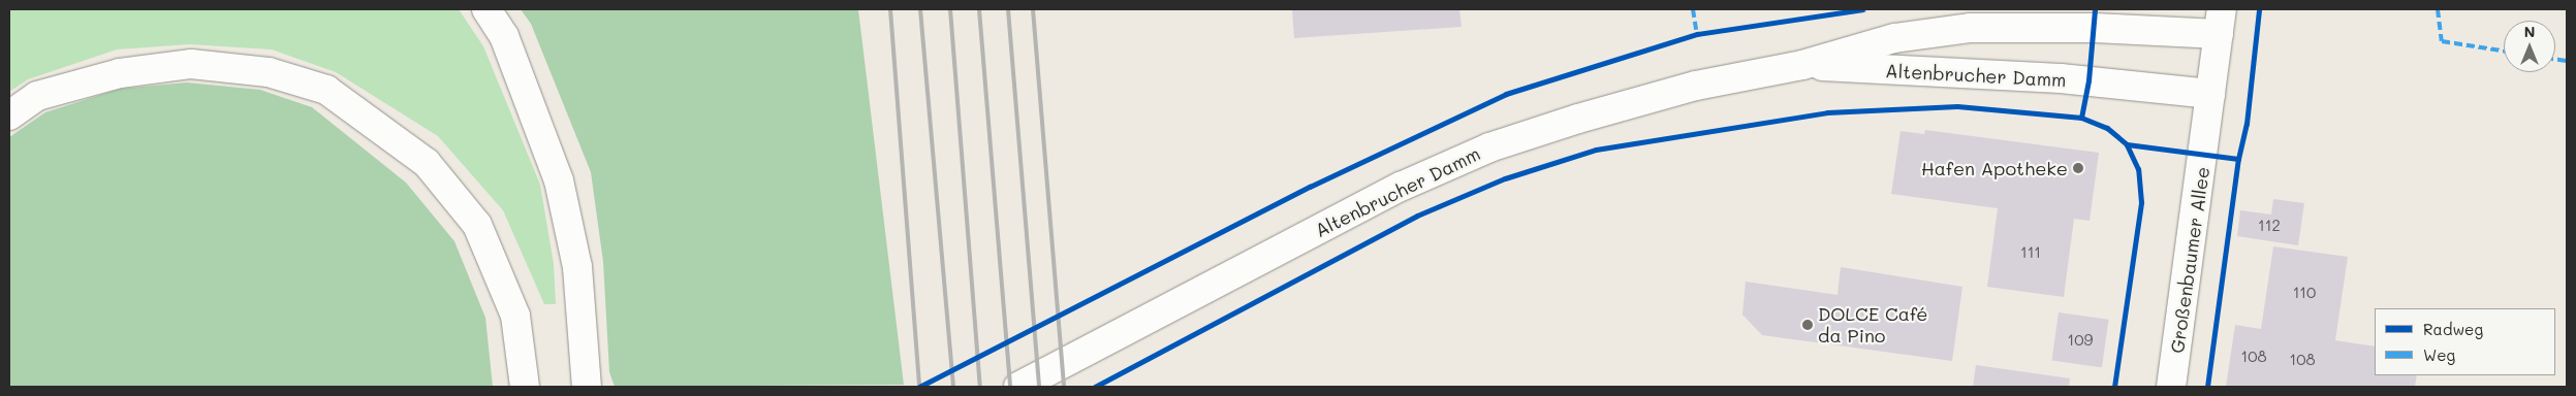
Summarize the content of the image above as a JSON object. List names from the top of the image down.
{
  "streets": {
    "main road": ["Altenbrucher Damm", "Großenbaumer Allee"]
  },
  "crossings": [
    ["Altenbrucher Damm", "Großenbaumer Allee"]
  ],
  "places": ["Hafen Apotheke", "DOLCE Café da Pino"],
  "house_numbers": [
    "112",
    "111",
    "110",
    "109",
    "108",
    "108"
  ],
  "legend": ["Radweg", "Weg"],
  "north": "top"
}
